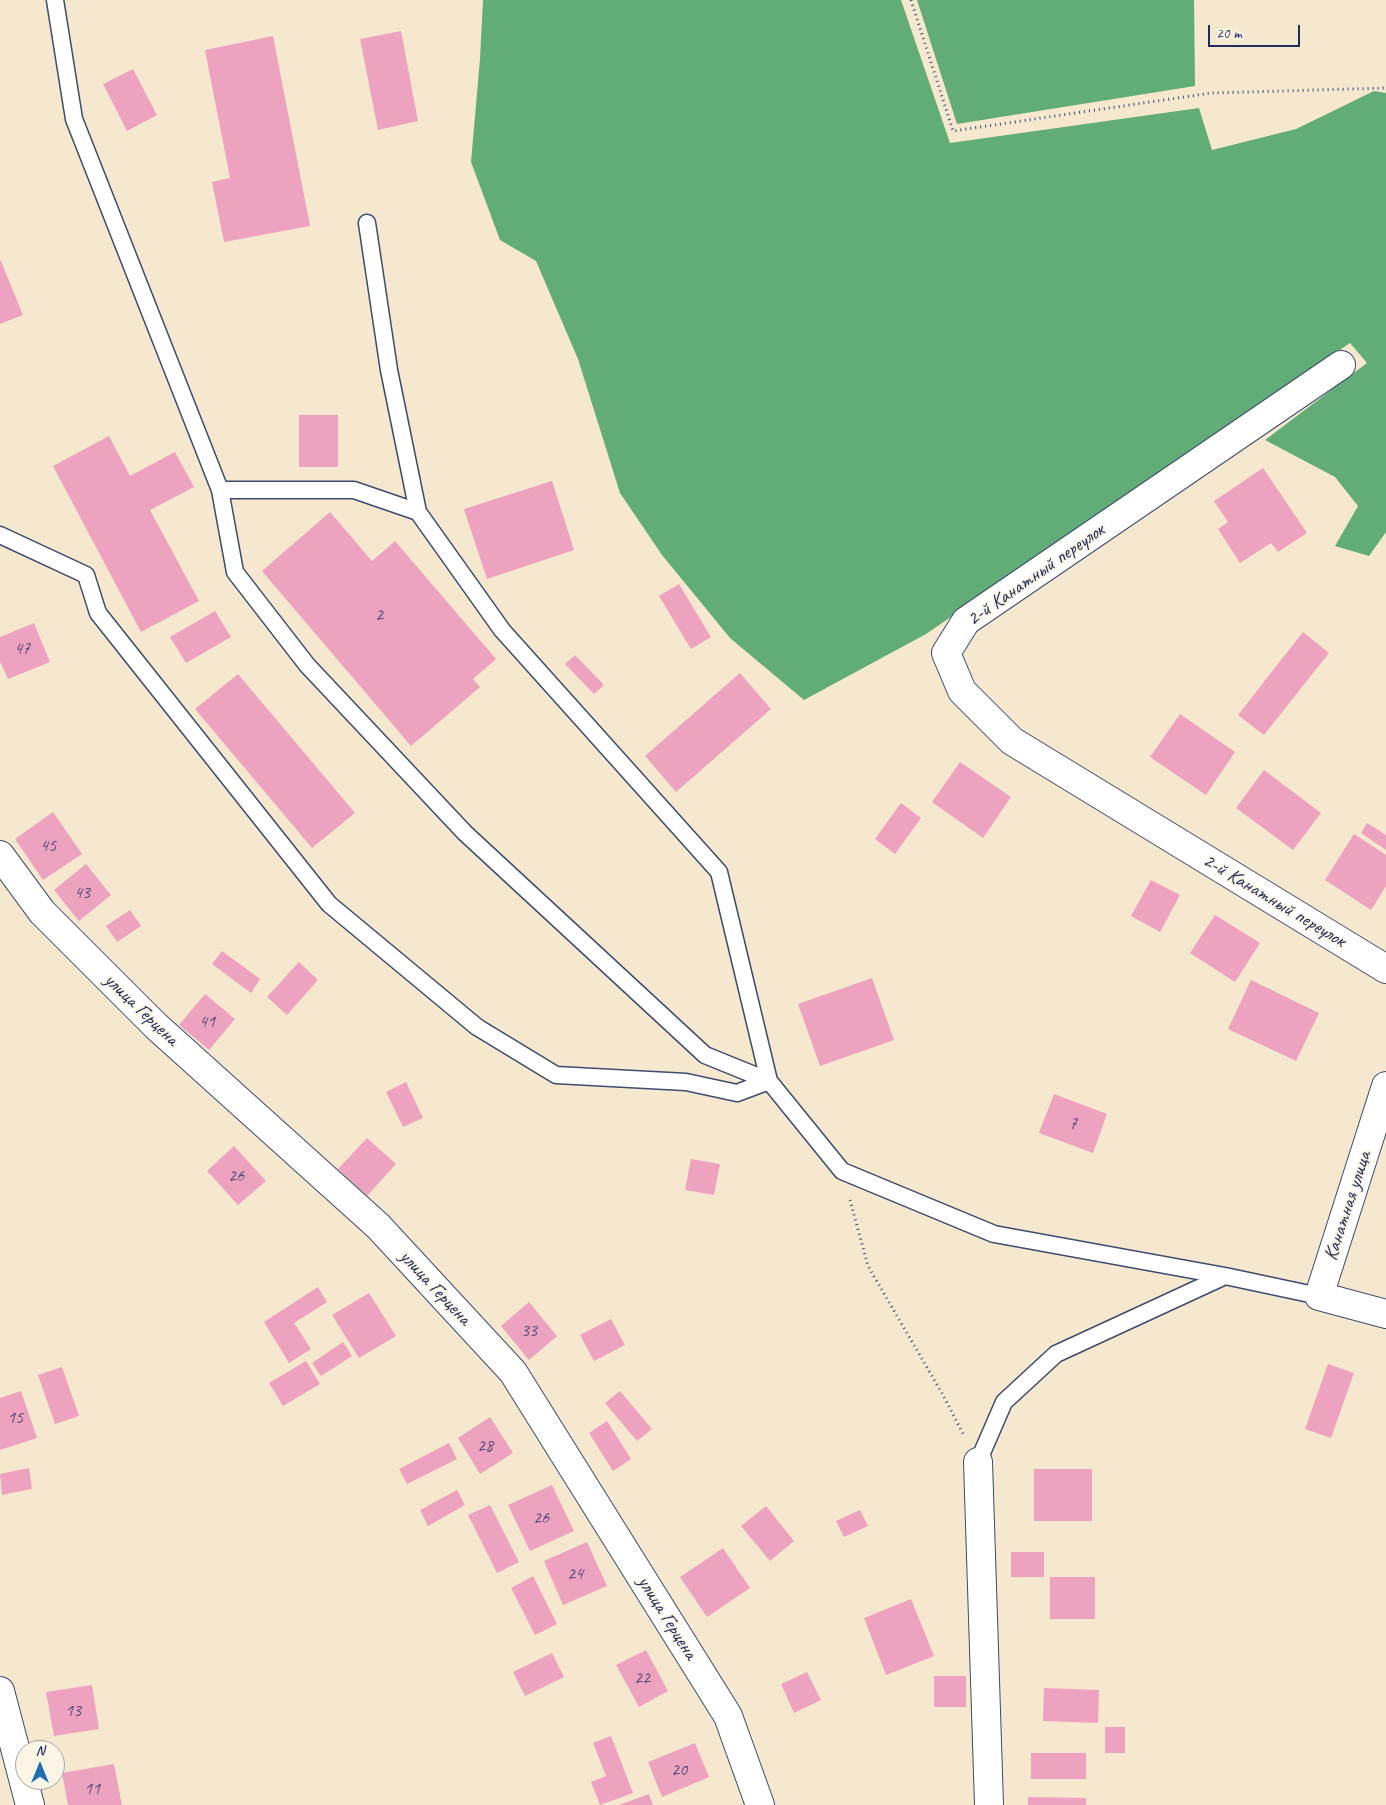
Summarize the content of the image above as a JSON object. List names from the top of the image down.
{
  "streets": {
    "street": ["2-й Канатный переулок", "улица Герцена", "Канатная улица"]
  },
  "house_numbers": [
    "2",
    "47",
    "45",
    "43",
    "41",
    "7",
    "26",
    "33",
    "15",
    "28",
    "26",
    "24",
    "22",
    "13",
    "20",
    "11"
  ],
  "scale_bar": "20 m",
  "north": "top"
}
